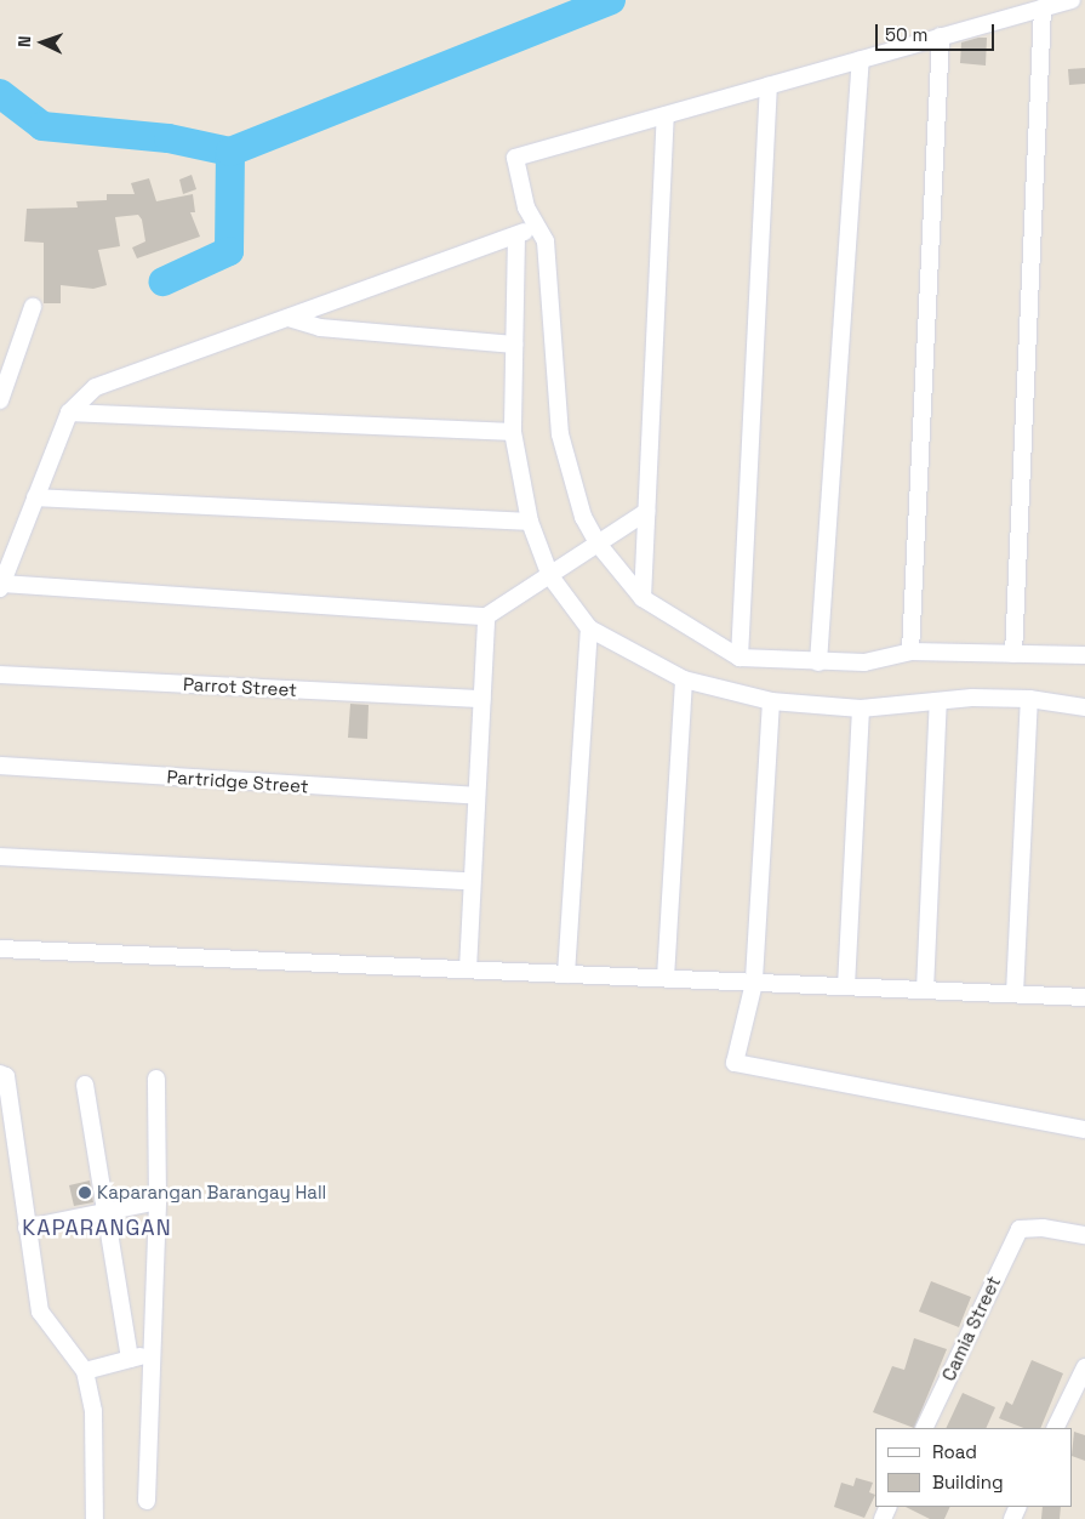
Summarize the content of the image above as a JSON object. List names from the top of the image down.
{
  "streets": {
    "street": ["Parrot Street", "Partridge Street", "Camia Street"]
  },
  "districts": ["KAPARANGAN"],
  "places": ["Kaparangan Barangay Hall"],
  "legend": ["Road", "Building"],
  "scale_bar": "50 m",
  "north": "left"
}
